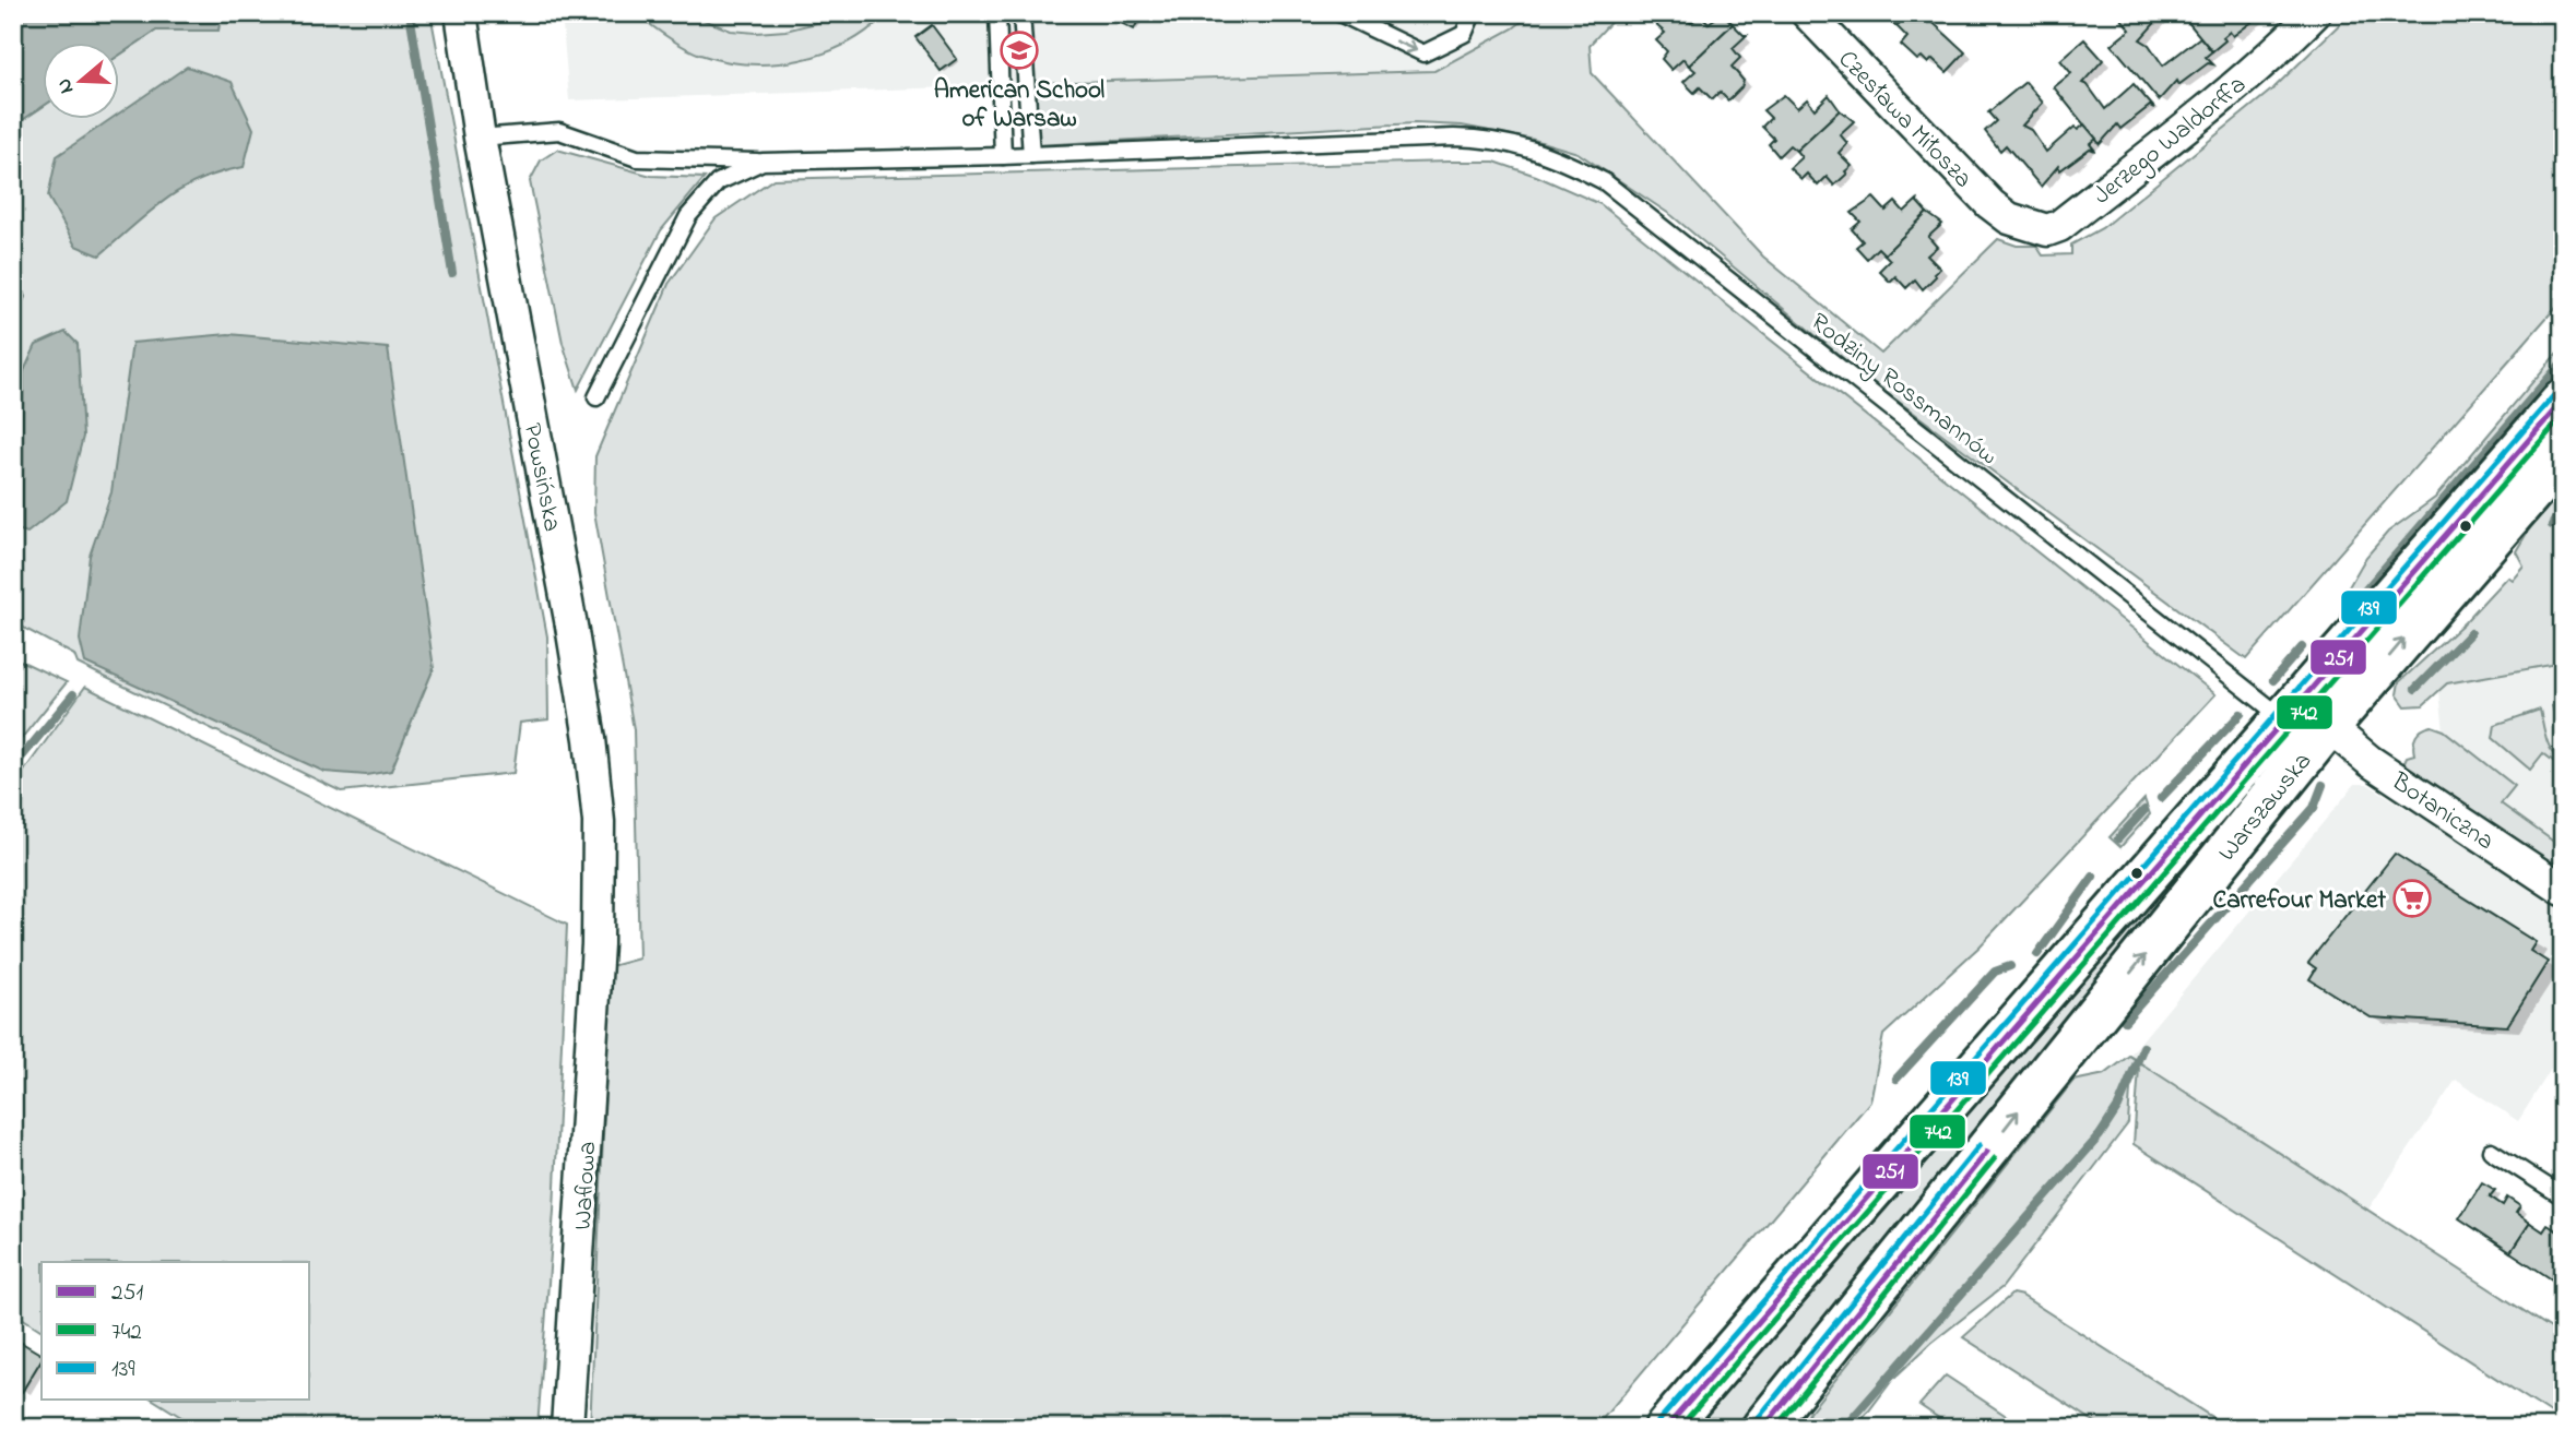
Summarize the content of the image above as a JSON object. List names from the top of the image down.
{
  "streets": {
    "main road": ["Warszawska"],
    "street": [
      "Czesława Miłosza",
      "Jerzego Waldorffa",
      "Powsińska",
      "Botaniczna",
      "Waflowa"
    ],
    "lane": ["Rodziny Rossmannów"]
  },
  "crossings": [
    ["Czesława Miłosza", "Jerzego Waldorffa"],
    ["Rodziny Rossmannów", "Powsińska"],
    ["Rodziny Rossmannów", "Warszawska"],
    ["Powsińska", "Waflowa"],
    ["Warszawska", "Botaniczna"]
  ],
  "places": {
    "school or university": ["American School of Warsaw"],
    "supermarket": ["Carrefour Market"]
  },
  "lines": ["transit line 139", "transit line 251", "transit line 742"],
  "legend": ["251", "742", "139"],
  "north": "left"
}
